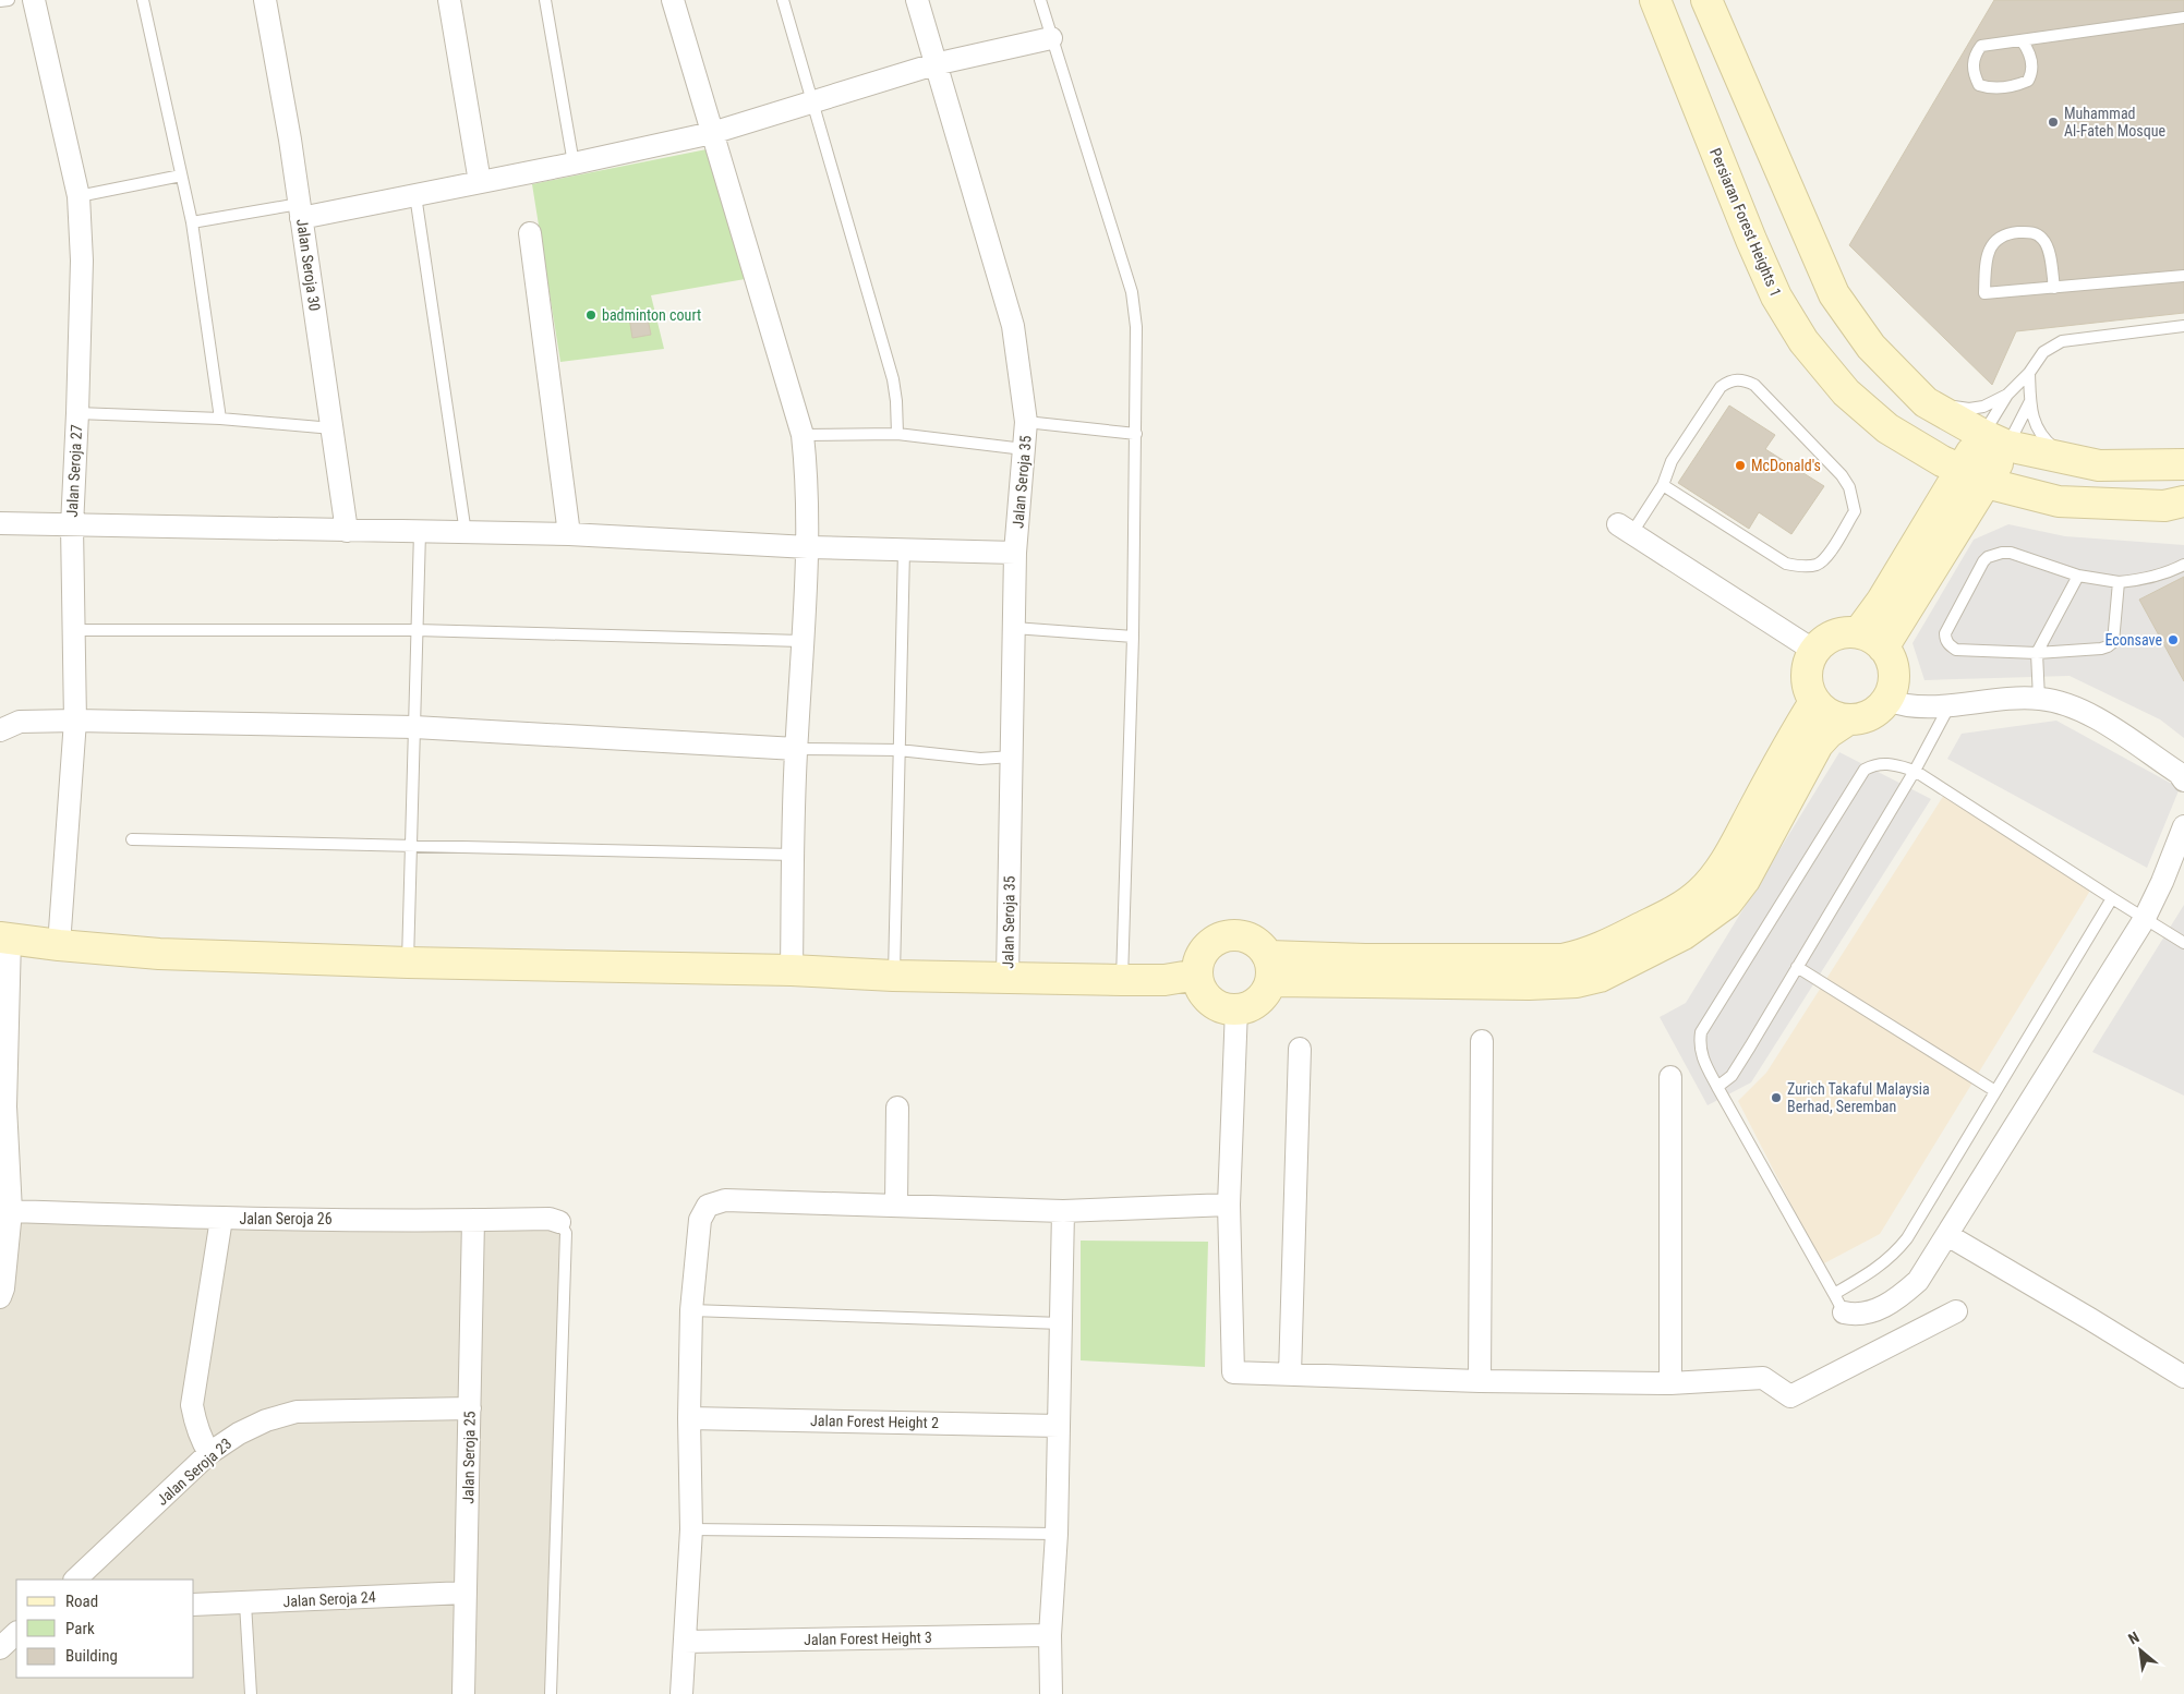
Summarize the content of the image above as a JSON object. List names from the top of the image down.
{
  "streets": {
    "street": [
      "Persiaran Forest Heights 1",
      "Jalan Seroja 30",
      "Jalan Seroja 27",
      "Jalan Seroja 35",
      "Jalan Seroja 26",
      "Jalan Forest Height 2",
      "Jalan Seroja 25",
      "Jalan Seroja 23",
      "Jalan Seroja 24",
      "Jalan Forest Height 3"
    ]
  },
  "crossings": [
    ["Jalan Seroja 26", "Jalan Seroja 25"],
    ["Jalan Seroja 25", "Jalan Seroja 23"],
    ["Jalan Seroja 25", "Jalan Seroja 24"]
  ],
  "places": [
    "Muhammad Al-Fateh Mosque",
    "badminton court",
    "McDonald's",
    "Econsave",
    "Zurich Takaful Malaysia Berhad, Seremban"
  ],
  "legend": ["Road", "Park", "Building"],
  "north": "top left"
}
